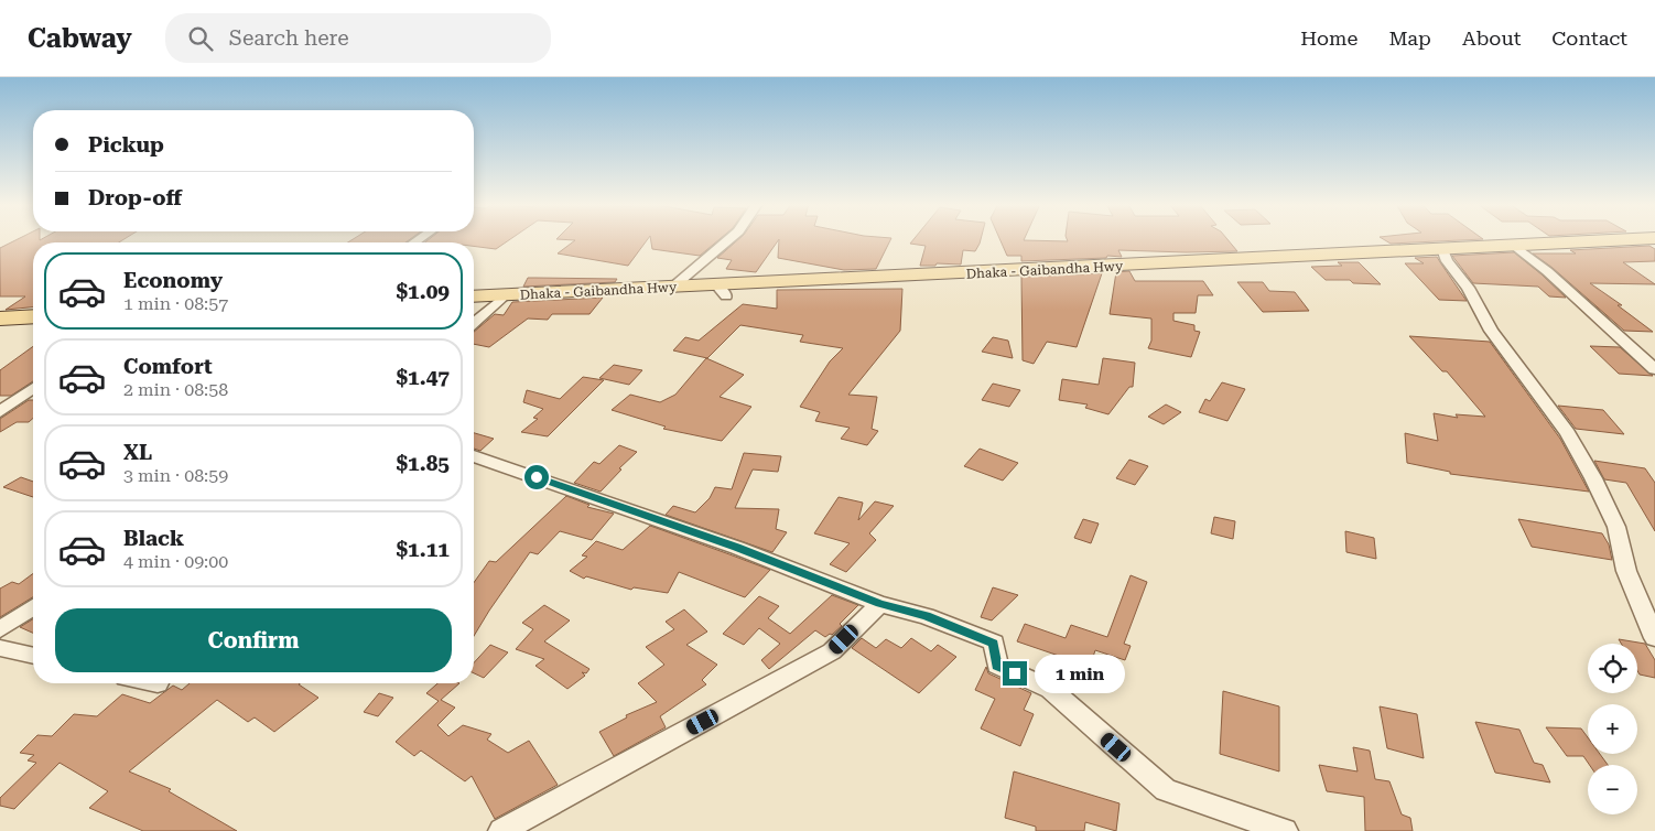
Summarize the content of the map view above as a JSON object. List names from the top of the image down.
{
  "streets": {
    "main road": ["Dhaka - Gaibandha Hwy"]
  },
  "page": {
    "header": "Cabway",
    "search": "Search here",
    "nav": [
      "Home",
      "Map",
      "About",
      "Contact"
    ],
    "banner": ["Pickup", "Drop-off"],
    "list": [
      {
        "name": "Economy",
        "note": "1 min · 08:57",
        "value": "$1.09"
      },
      {
        "name": "Comfort",
        "note": "2 min · 08:58",
        "value": "$1.47"
      },
      {
        "name": "XL",
        "note": "3 min · 08:59",
        "value": "$1.85"
      },
      {
        "name": "Black",
        "note": "4 min · 09:00",
        "value": "$1.11"
      }
    ],
    "buttons": "Confirm",
    "map_buttons": ["+", "−"],
    "bubble": "1 min"
  }
}
